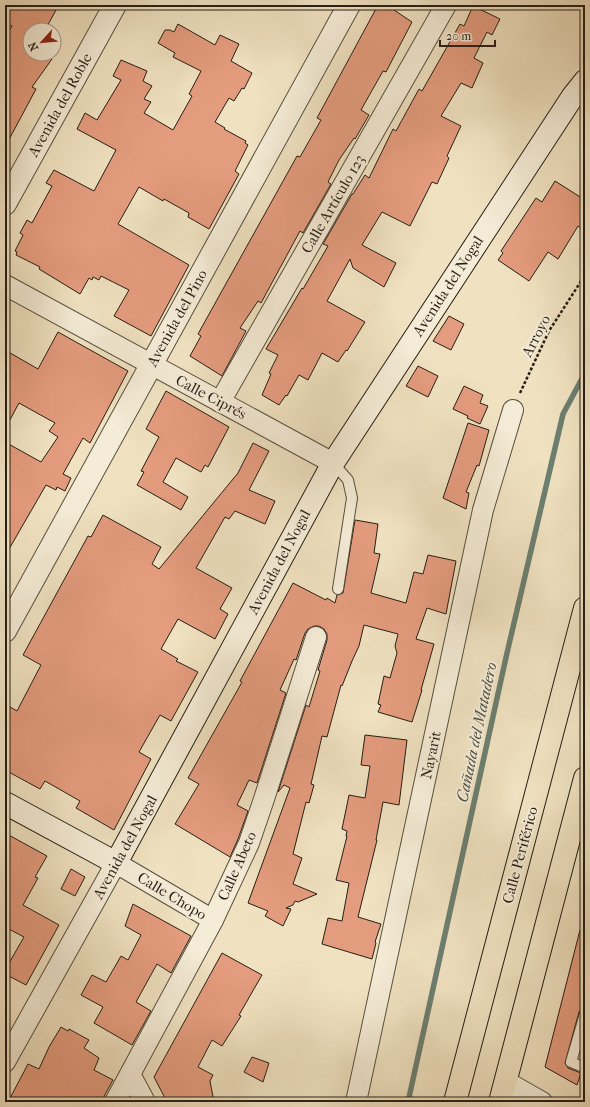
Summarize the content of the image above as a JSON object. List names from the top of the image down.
{
  "streets": {
    "highway": ["Calle Periférico"],
    "main road": [
      "Avenida del Roble",
      "Avenida del Nogal",
      "Avenida del Pino",
      "Calle Chopo"
    ],
    "street": [
      "Calle Artículo 123",
      "Calle Ciprés",
      "Nayarit",
      "Calle Abeto"
    ],
    "path": ["Arroyo"]
  },
  "crossings": [
    ["Calle Artículo 123", "Calle Ciprés"],
    ["Avenida del Nogal", "Calle Ciprés"],
    ["Avenida del Nogal", "Calle Chopo"],
    ["Avenida del Pino", "Calle Ciprés"],
    ["Arroyo", "Nayarit"],
    ["Calle Abeto", "Calle Chopo"]
  ],
  "water": ["Cañada del Matadero"],
  "scale_bar": "20 m",
  "north": "bottom left"
}
